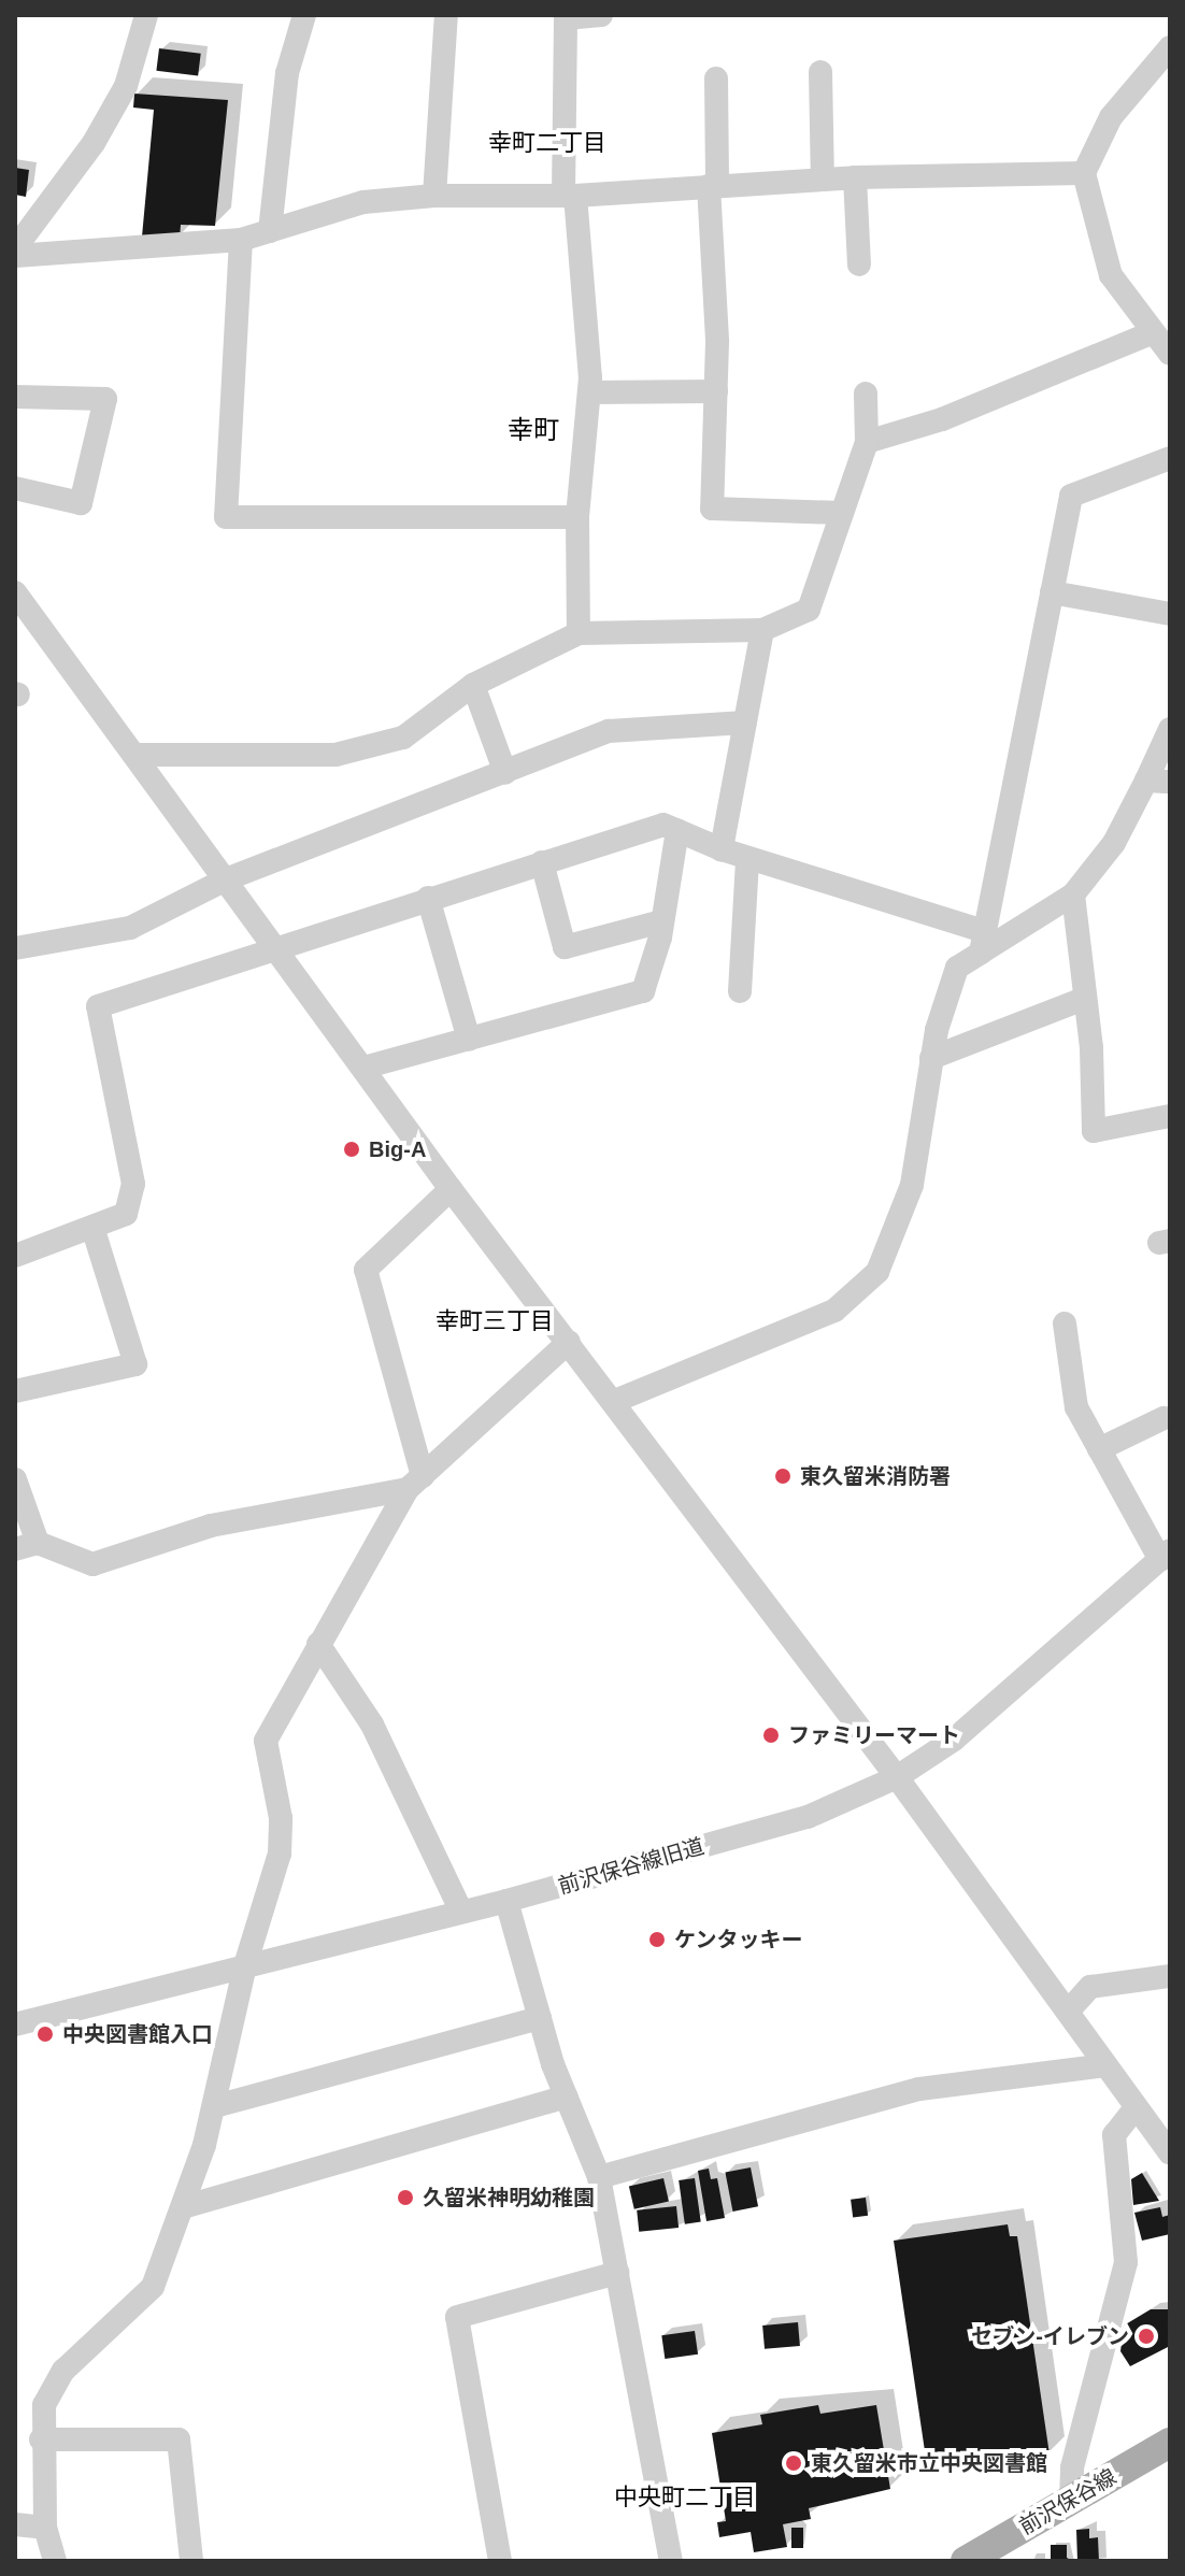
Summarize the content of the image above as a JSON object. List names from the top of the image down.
{
  "streets": {
    "main road": ["前沢保谷線"],
    "street": ["前沢保谷線旧道"]
  },
  "districts": [
    "幸町二丁目",
    "幸町",
    "幸町三丁目",
    "中央町二丁目"
  ],
  "places": [
    "Big-A",
    "東久留米消防署",
    "ファミリーマート",
    "ケンタッキー",
    "中央図書館入口",
    "久留米神明幼稚園",
    "セブン-イレブン",
    "東久留米市立中央図書館"
  ]
}
